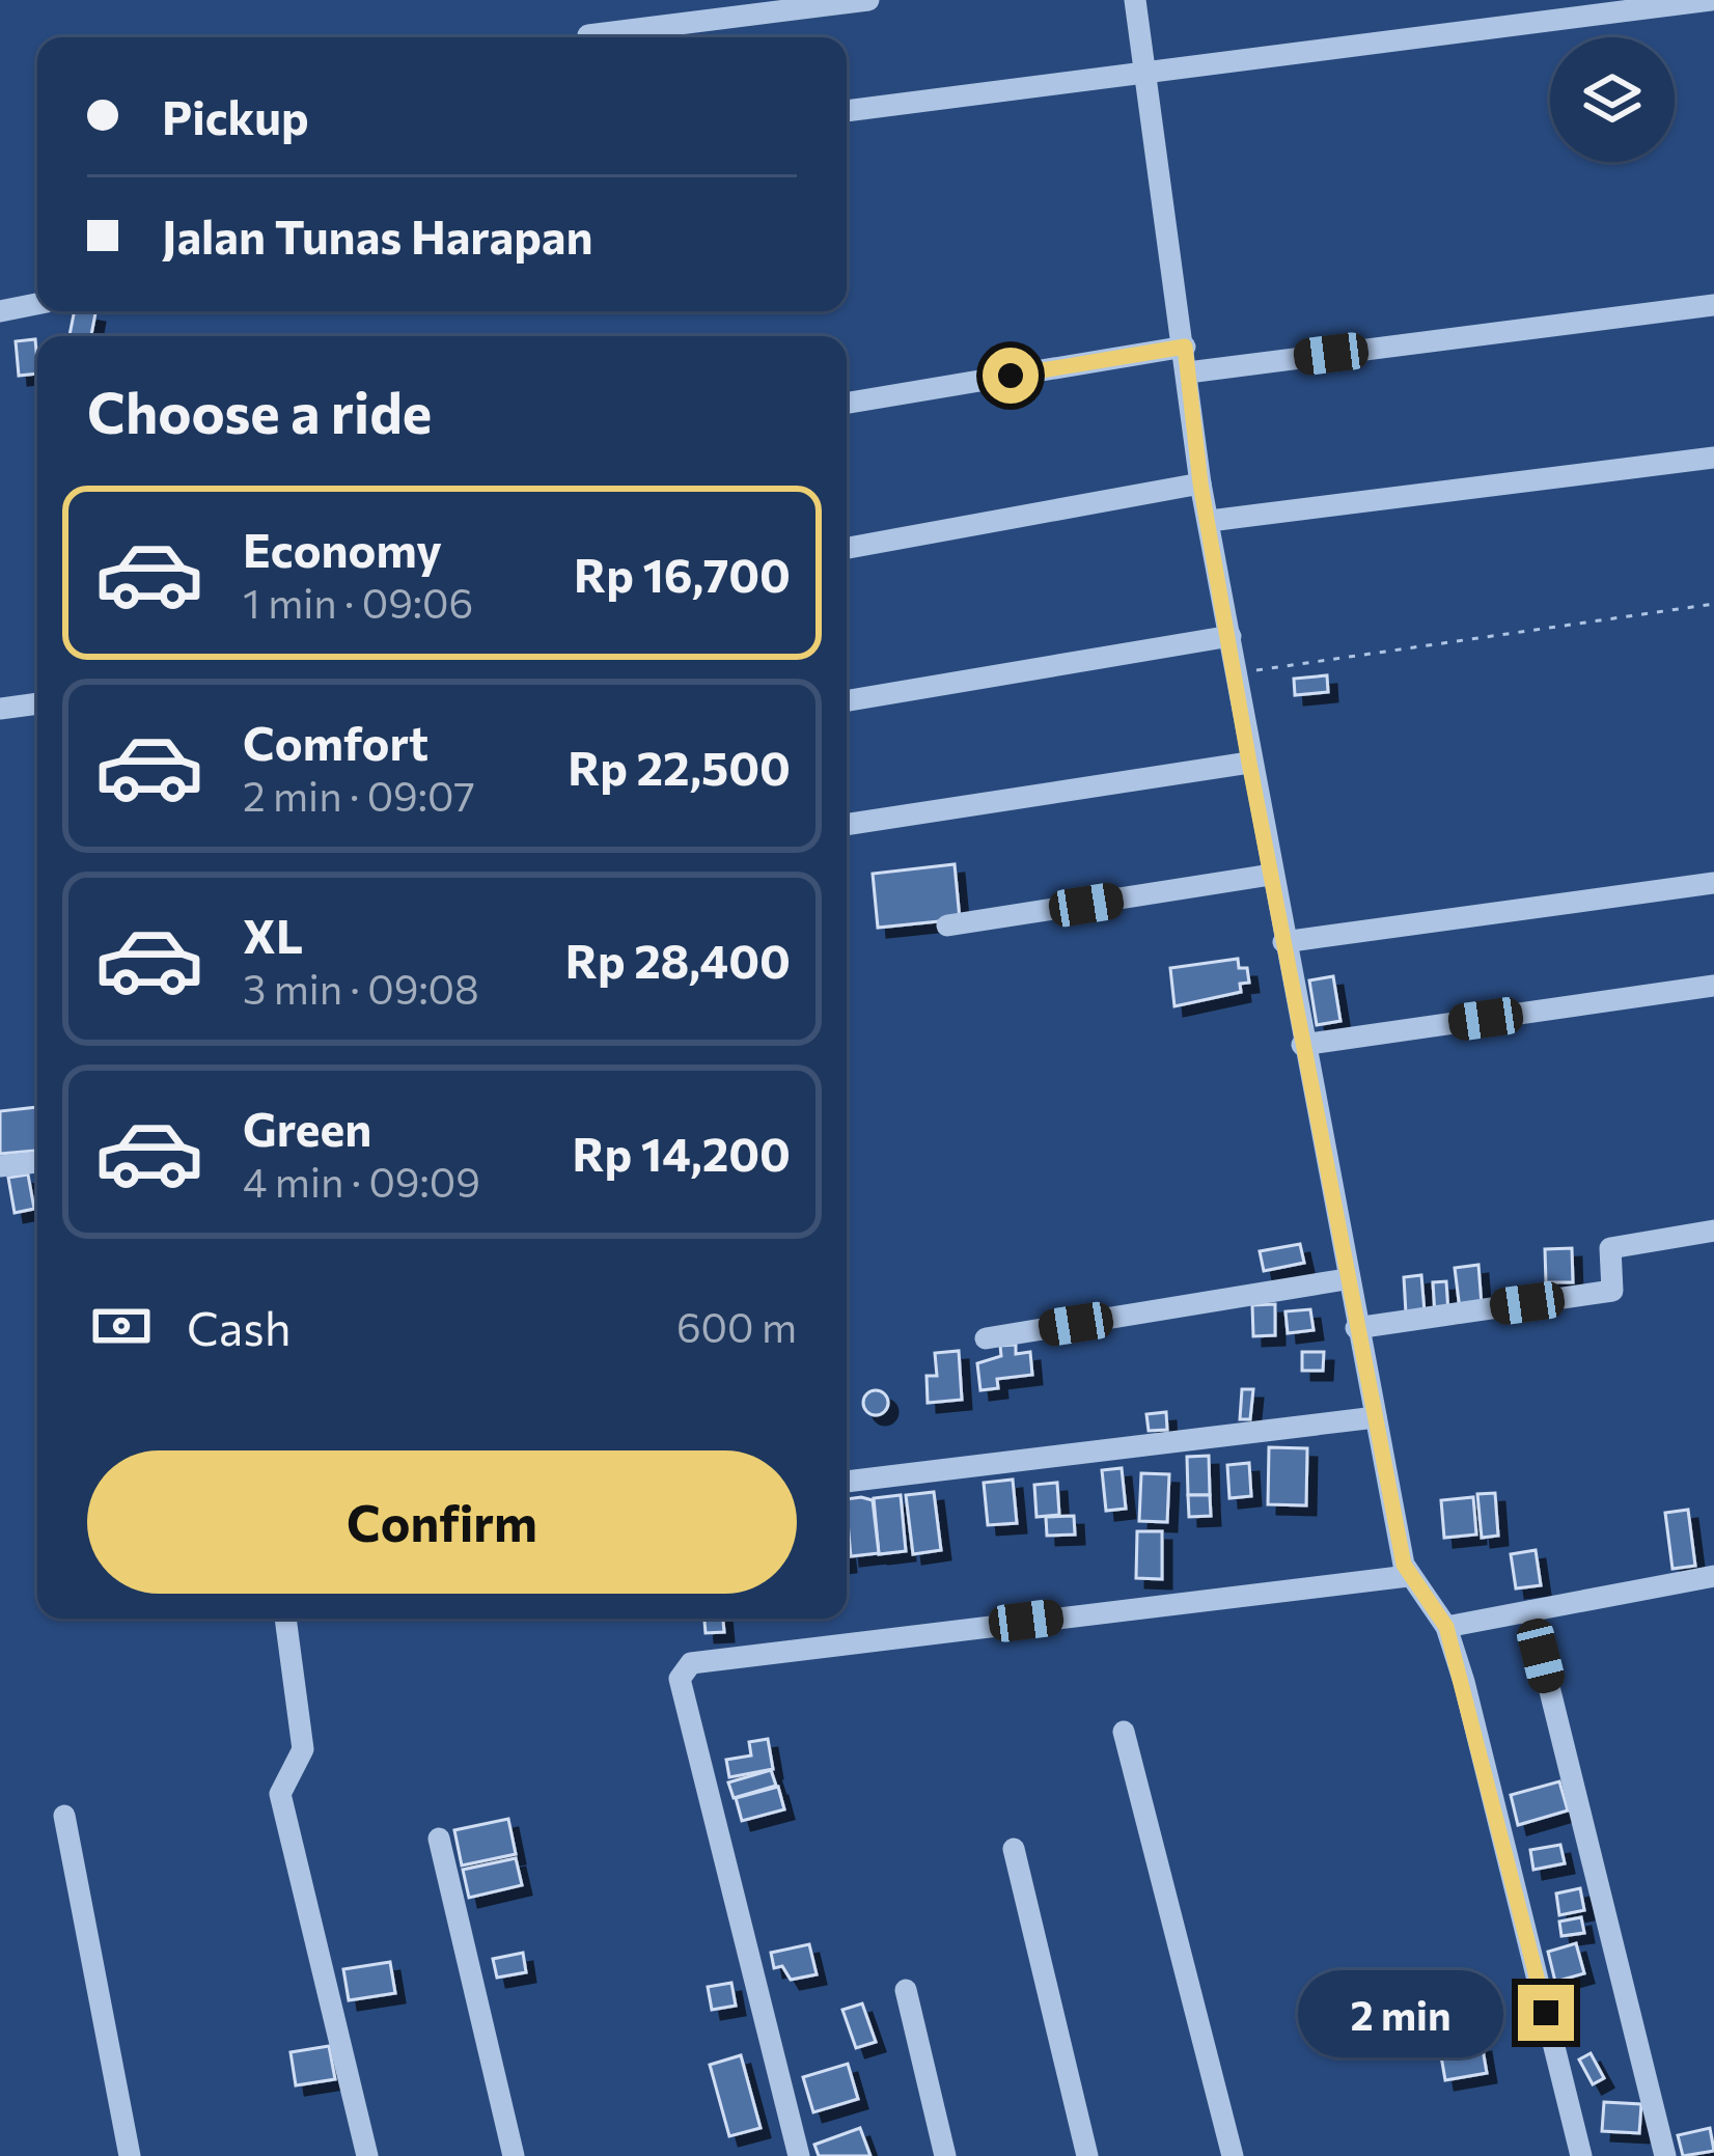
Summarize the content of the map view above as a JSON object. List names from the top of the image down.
{
  "page": {
    "banner": ["Pickup", "Jalan Tunas Harapan"],
    "heading": "Choose a ride",
    "list": [
      {
        "name": "Economy",
        "note": "1 min · 09:06",
        "value": "Rp 16,700"
      },
      {
        "name": "Comfort",
        "note": "2 min · 09:07",
        "value": "Rp 22,500"
      },
      {
        "name": "XL",
        "note": "3 min · 09:08",
        "value": "Rp 28,400"
      },
      {
        "name": "Green",
        "note": "4 min · 09:09",
        "value": "Rp 14,200"
      }
    ],
    "pay": ["Cash", "600 m"],
    "buttons": "Confirm",
    "bubble": "2 min"
  }
}
